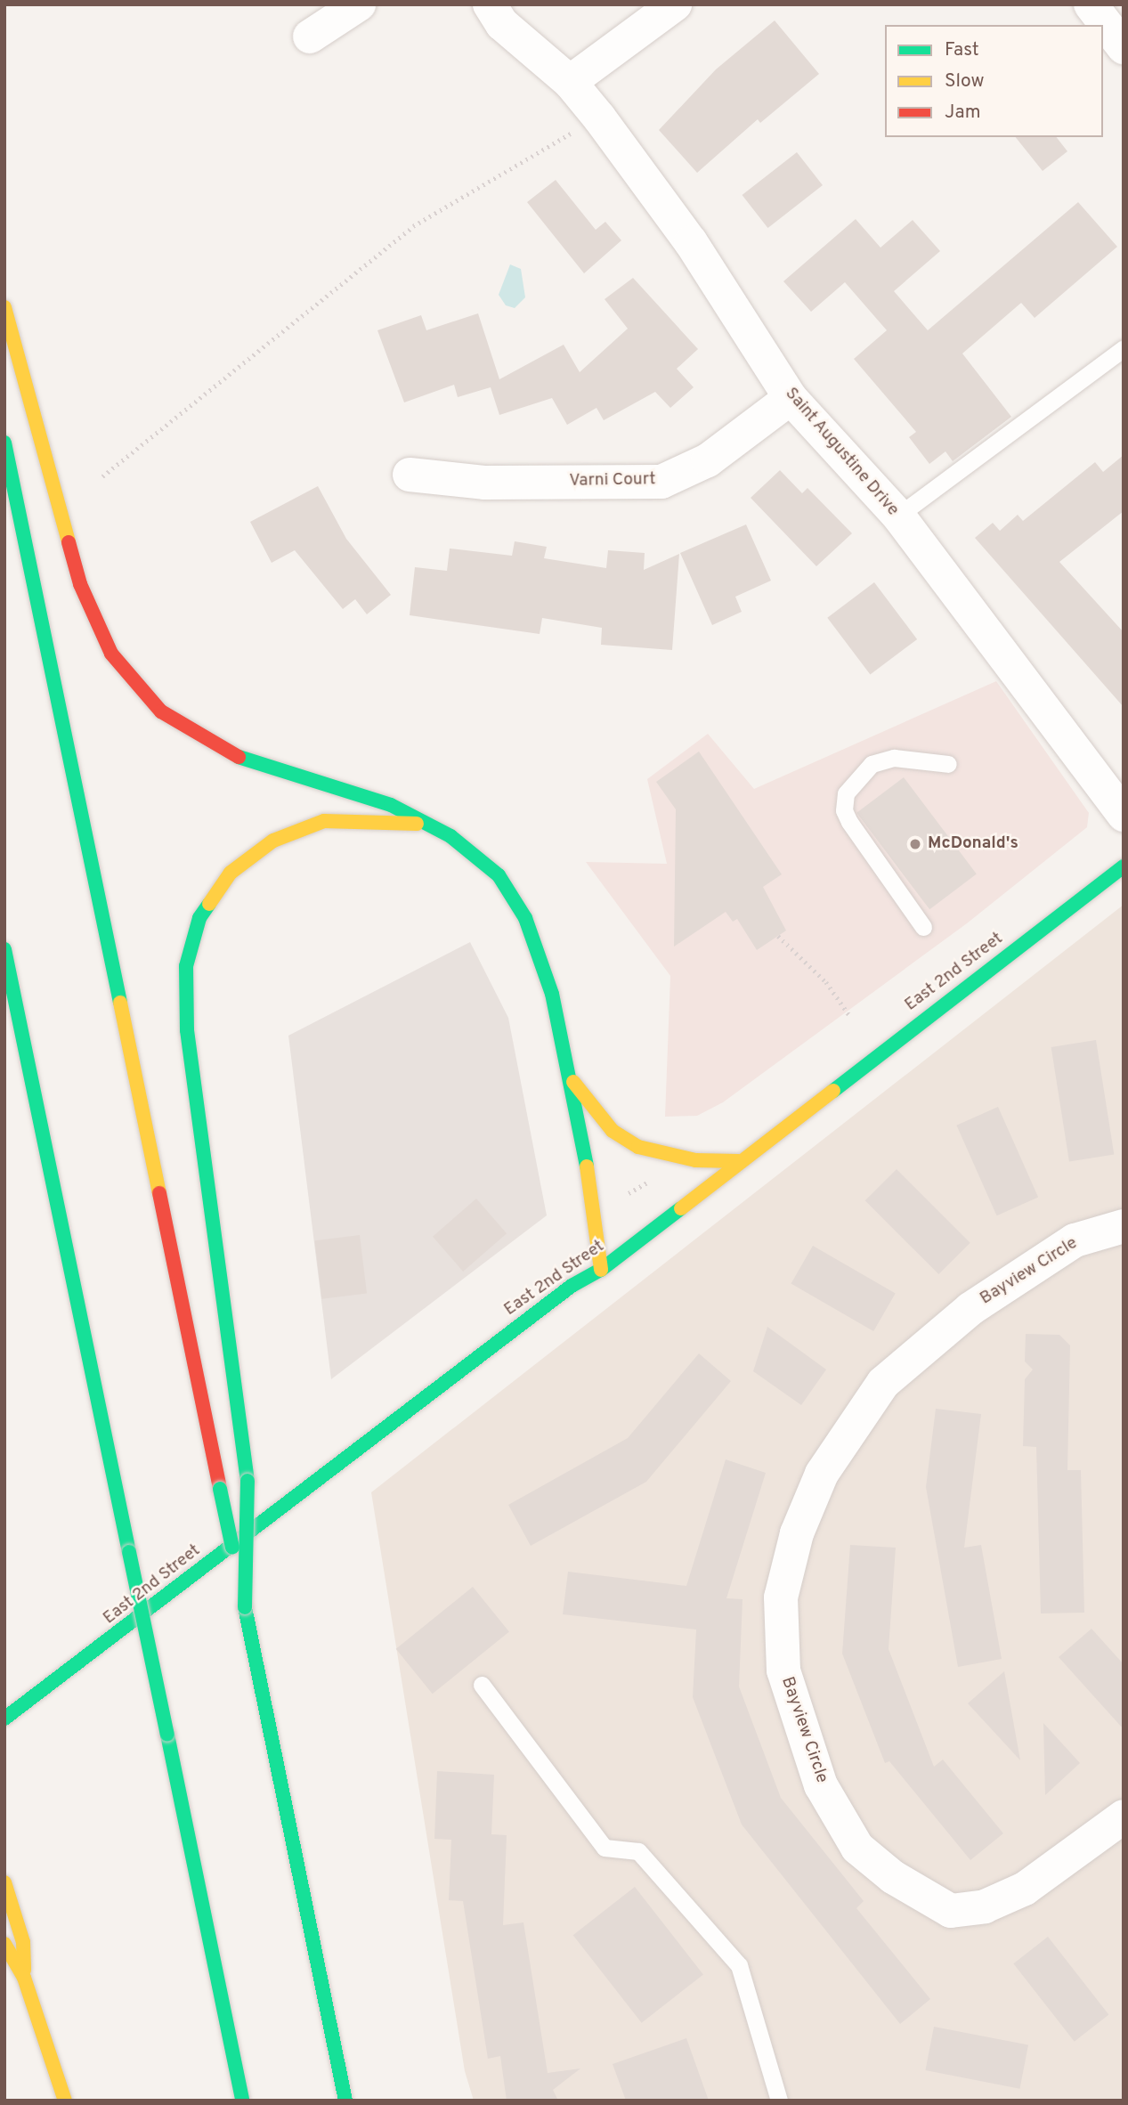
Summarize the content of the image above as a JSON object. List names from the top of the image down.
{
  "streets": {
    "main road": ["East 2nd Street"],
    "street": ["Saint Augustine Drive", "Varni Court", "Bayview Circle"]
  },
  "crossings": [
    ["Saint Augustine Drive", "Varni Court"]
  ],
  "places": ["McDonald's"],
  "legend": ["Fast", "Slow", "Jam"]
}
